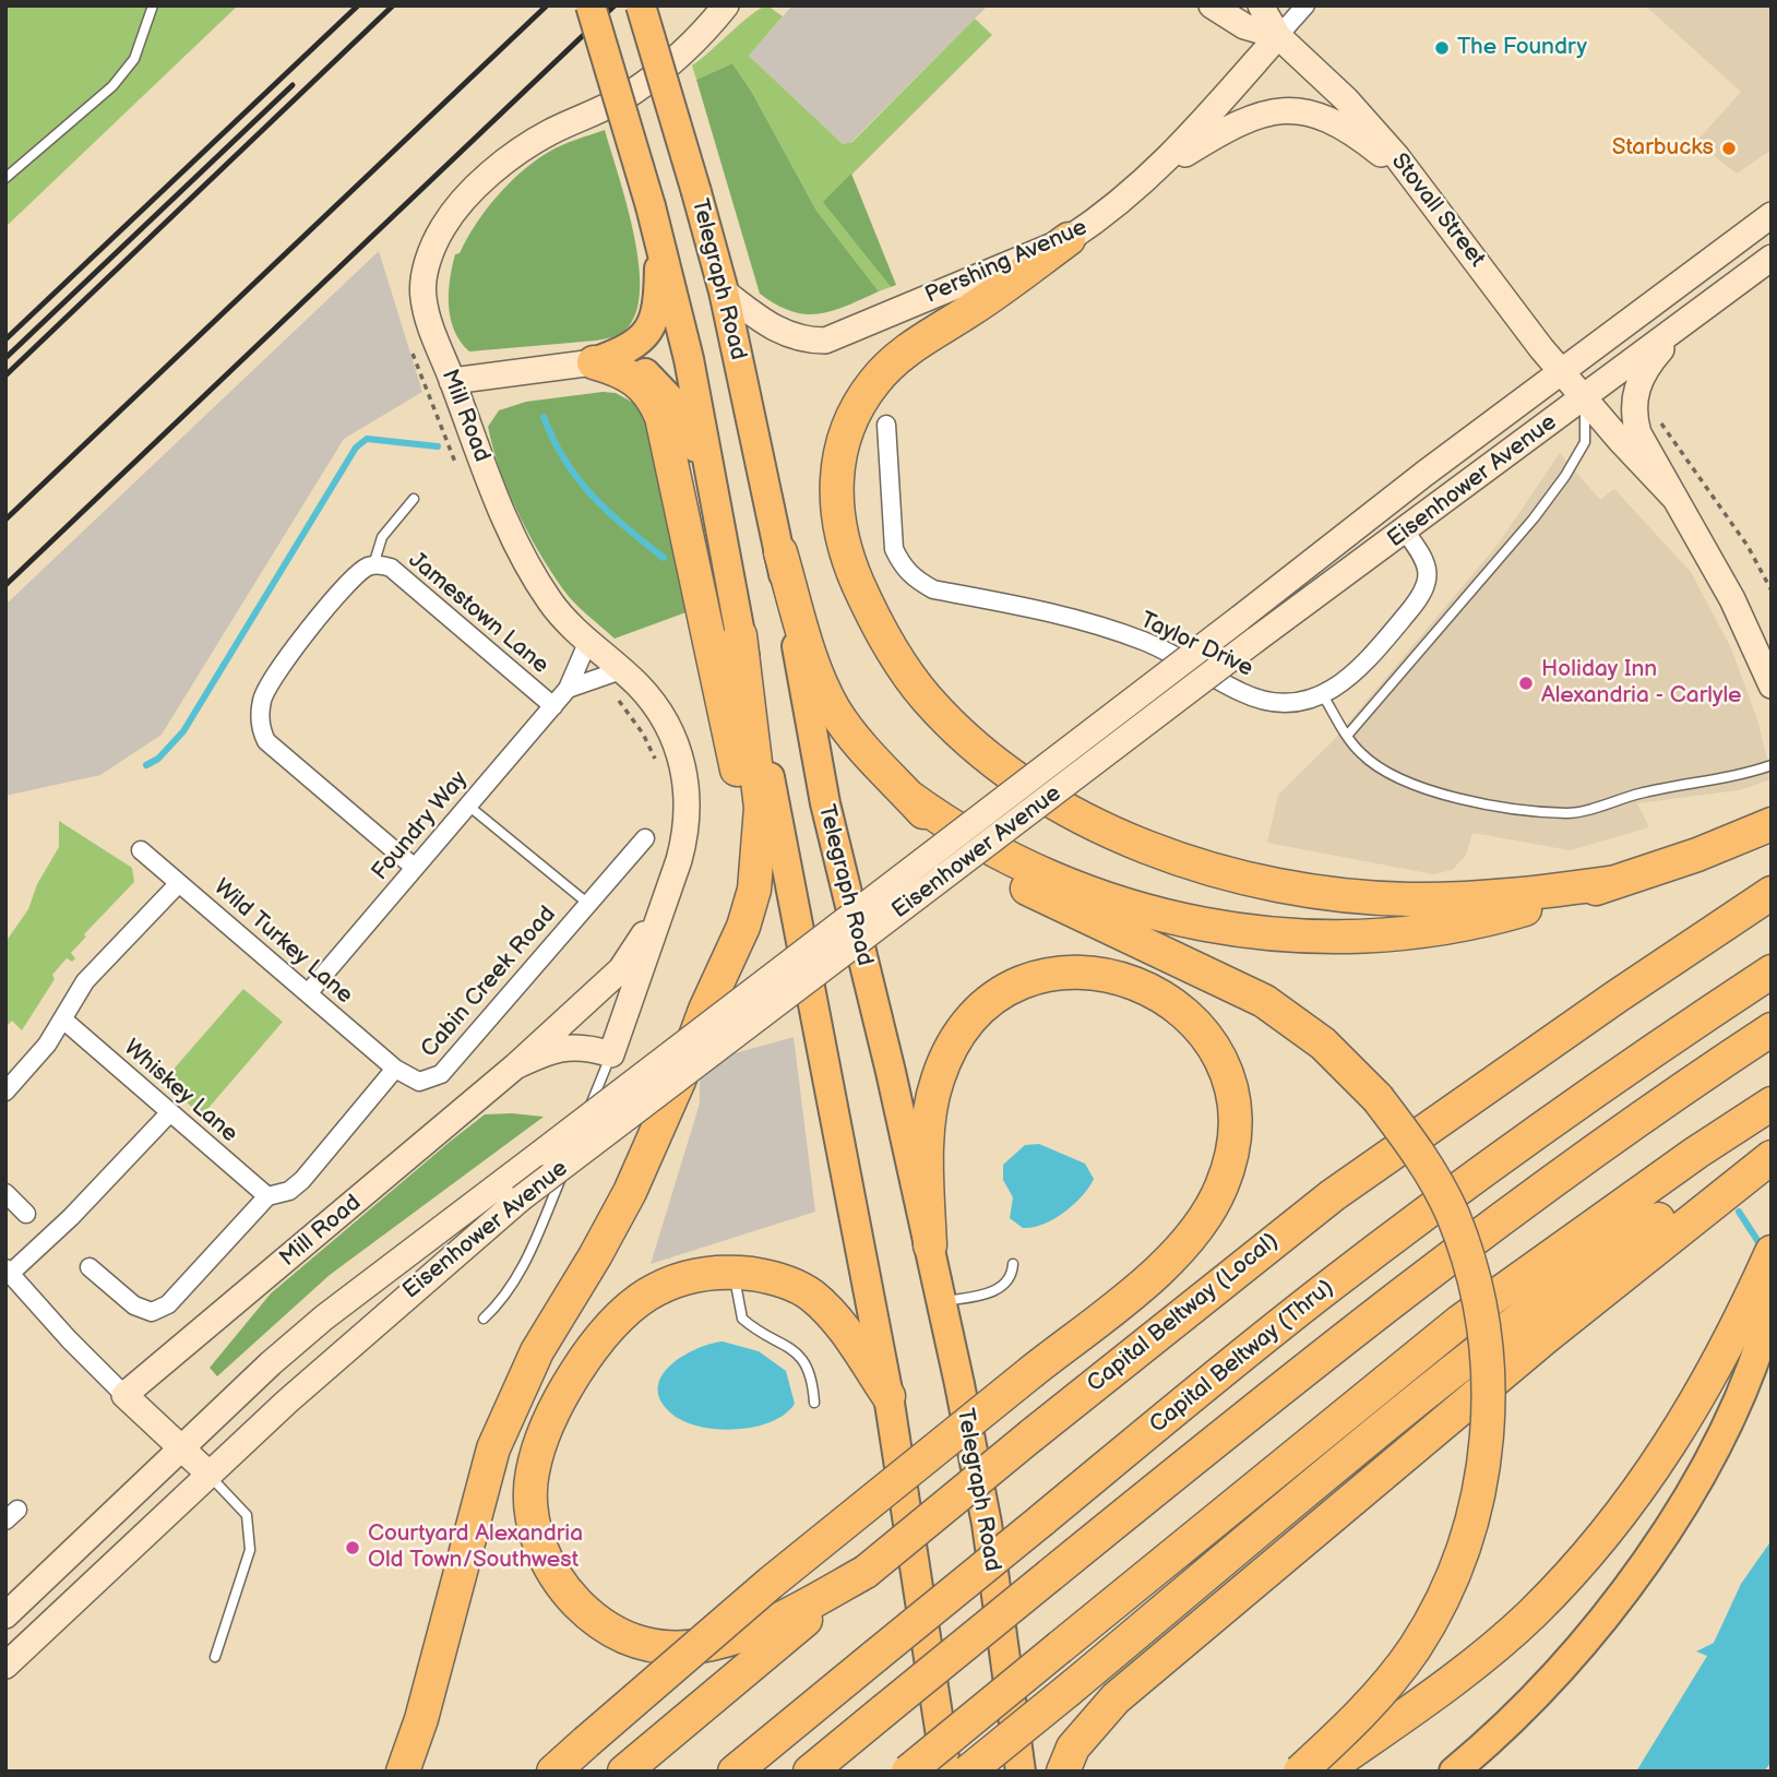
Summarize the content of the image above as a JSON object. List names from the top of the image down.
{
  "streets": {
    "highway": ["Capital Beltway (Local)", "Capital Beltway (Thru)"],
    "main road": [
      "Stovall Street",
      "Pershing Avenue",
      "Telegraph Road",
      "Mill Road",
      "Eisenhower Avenue"
    ],
    "street": [
      "Jamestown Lane",
      "Taylor Drive",
      "Foundry Way",
      "Wild Turkey Lane",
      "Cabin Creek Road",
      "Whiskey Lane"
    ]
  },
  "crossings": [
    ["Stovall Street", "Pershing Avenue"],
    ["Stovall Street", "Eisenhower Avenue"],
    ["Pershing Avenue", "Telegraph Road"],
    ["Mill Road", "Foundry Way"],
    ["Eisenhower Avenue", "Taylor Drive"],
    ["Jamestown Lane", "Foundry Way"],
    ["Foundry Way", "Wild Turkey Lane"],
    ["Wild Turkey Lane", "Cabin Creek Road"],
    ["Cabin Creek Road", "Whiskey Lane"]
  ],
  "places": [
    "The Foundry",
    "Starbucks",
    "Holiday Inn Alexandria - Carlyle",
    "Courtyard Alexandria Old Town/Southwest"
  ]
}
